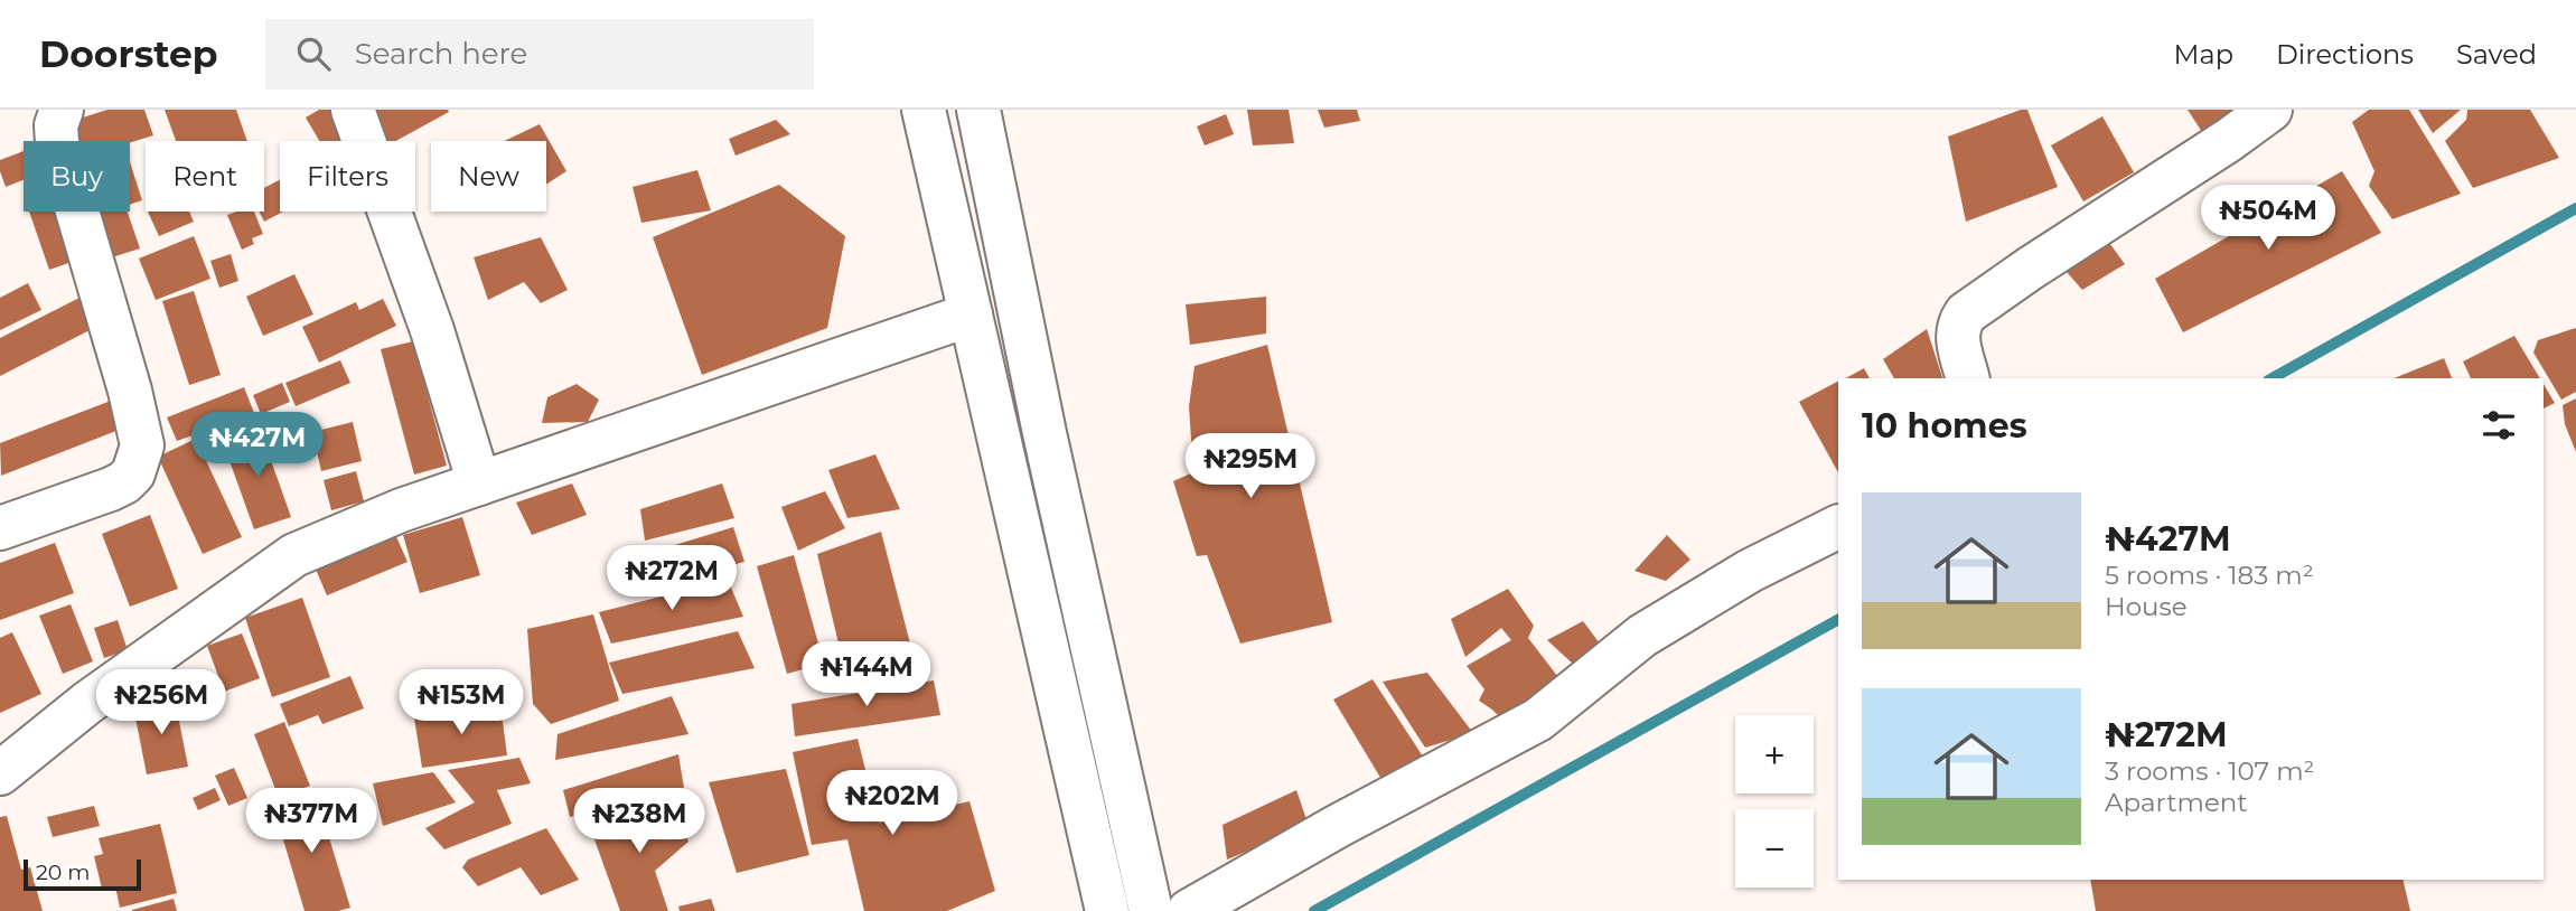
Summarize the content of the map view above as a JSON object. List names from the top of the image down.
{
  "scale_bar": "20 m",
  "page": {
    "header": "Doorstep",
    "search": "Search here",
    "nav": ["Map", "Directions", "Saved"],
    "chip": [
      "Buy",
      "Rent",
      "Filters",
      "New"
    ],
    "price": [
      "₦504M",
      "₦427M",
      "₦295M",
      "₦272M",
      "₦144M",
      "₦256M",
      "₦153M",
      "₦202M",
      "₦377M",
      "₦238M"
    ],
    "heading": "10 homes",
    "list": [
      {
        "name": "₦427M",
        "note": "5 rooms · 183 m² · House"
      },
      {
        "name": "₦272M",
        "note": "3 rooms · 107 m² · Apartment"
      }
    ],
    "map_buttons": ["+", "−"],
    "scale": "20 m"
  }
}
